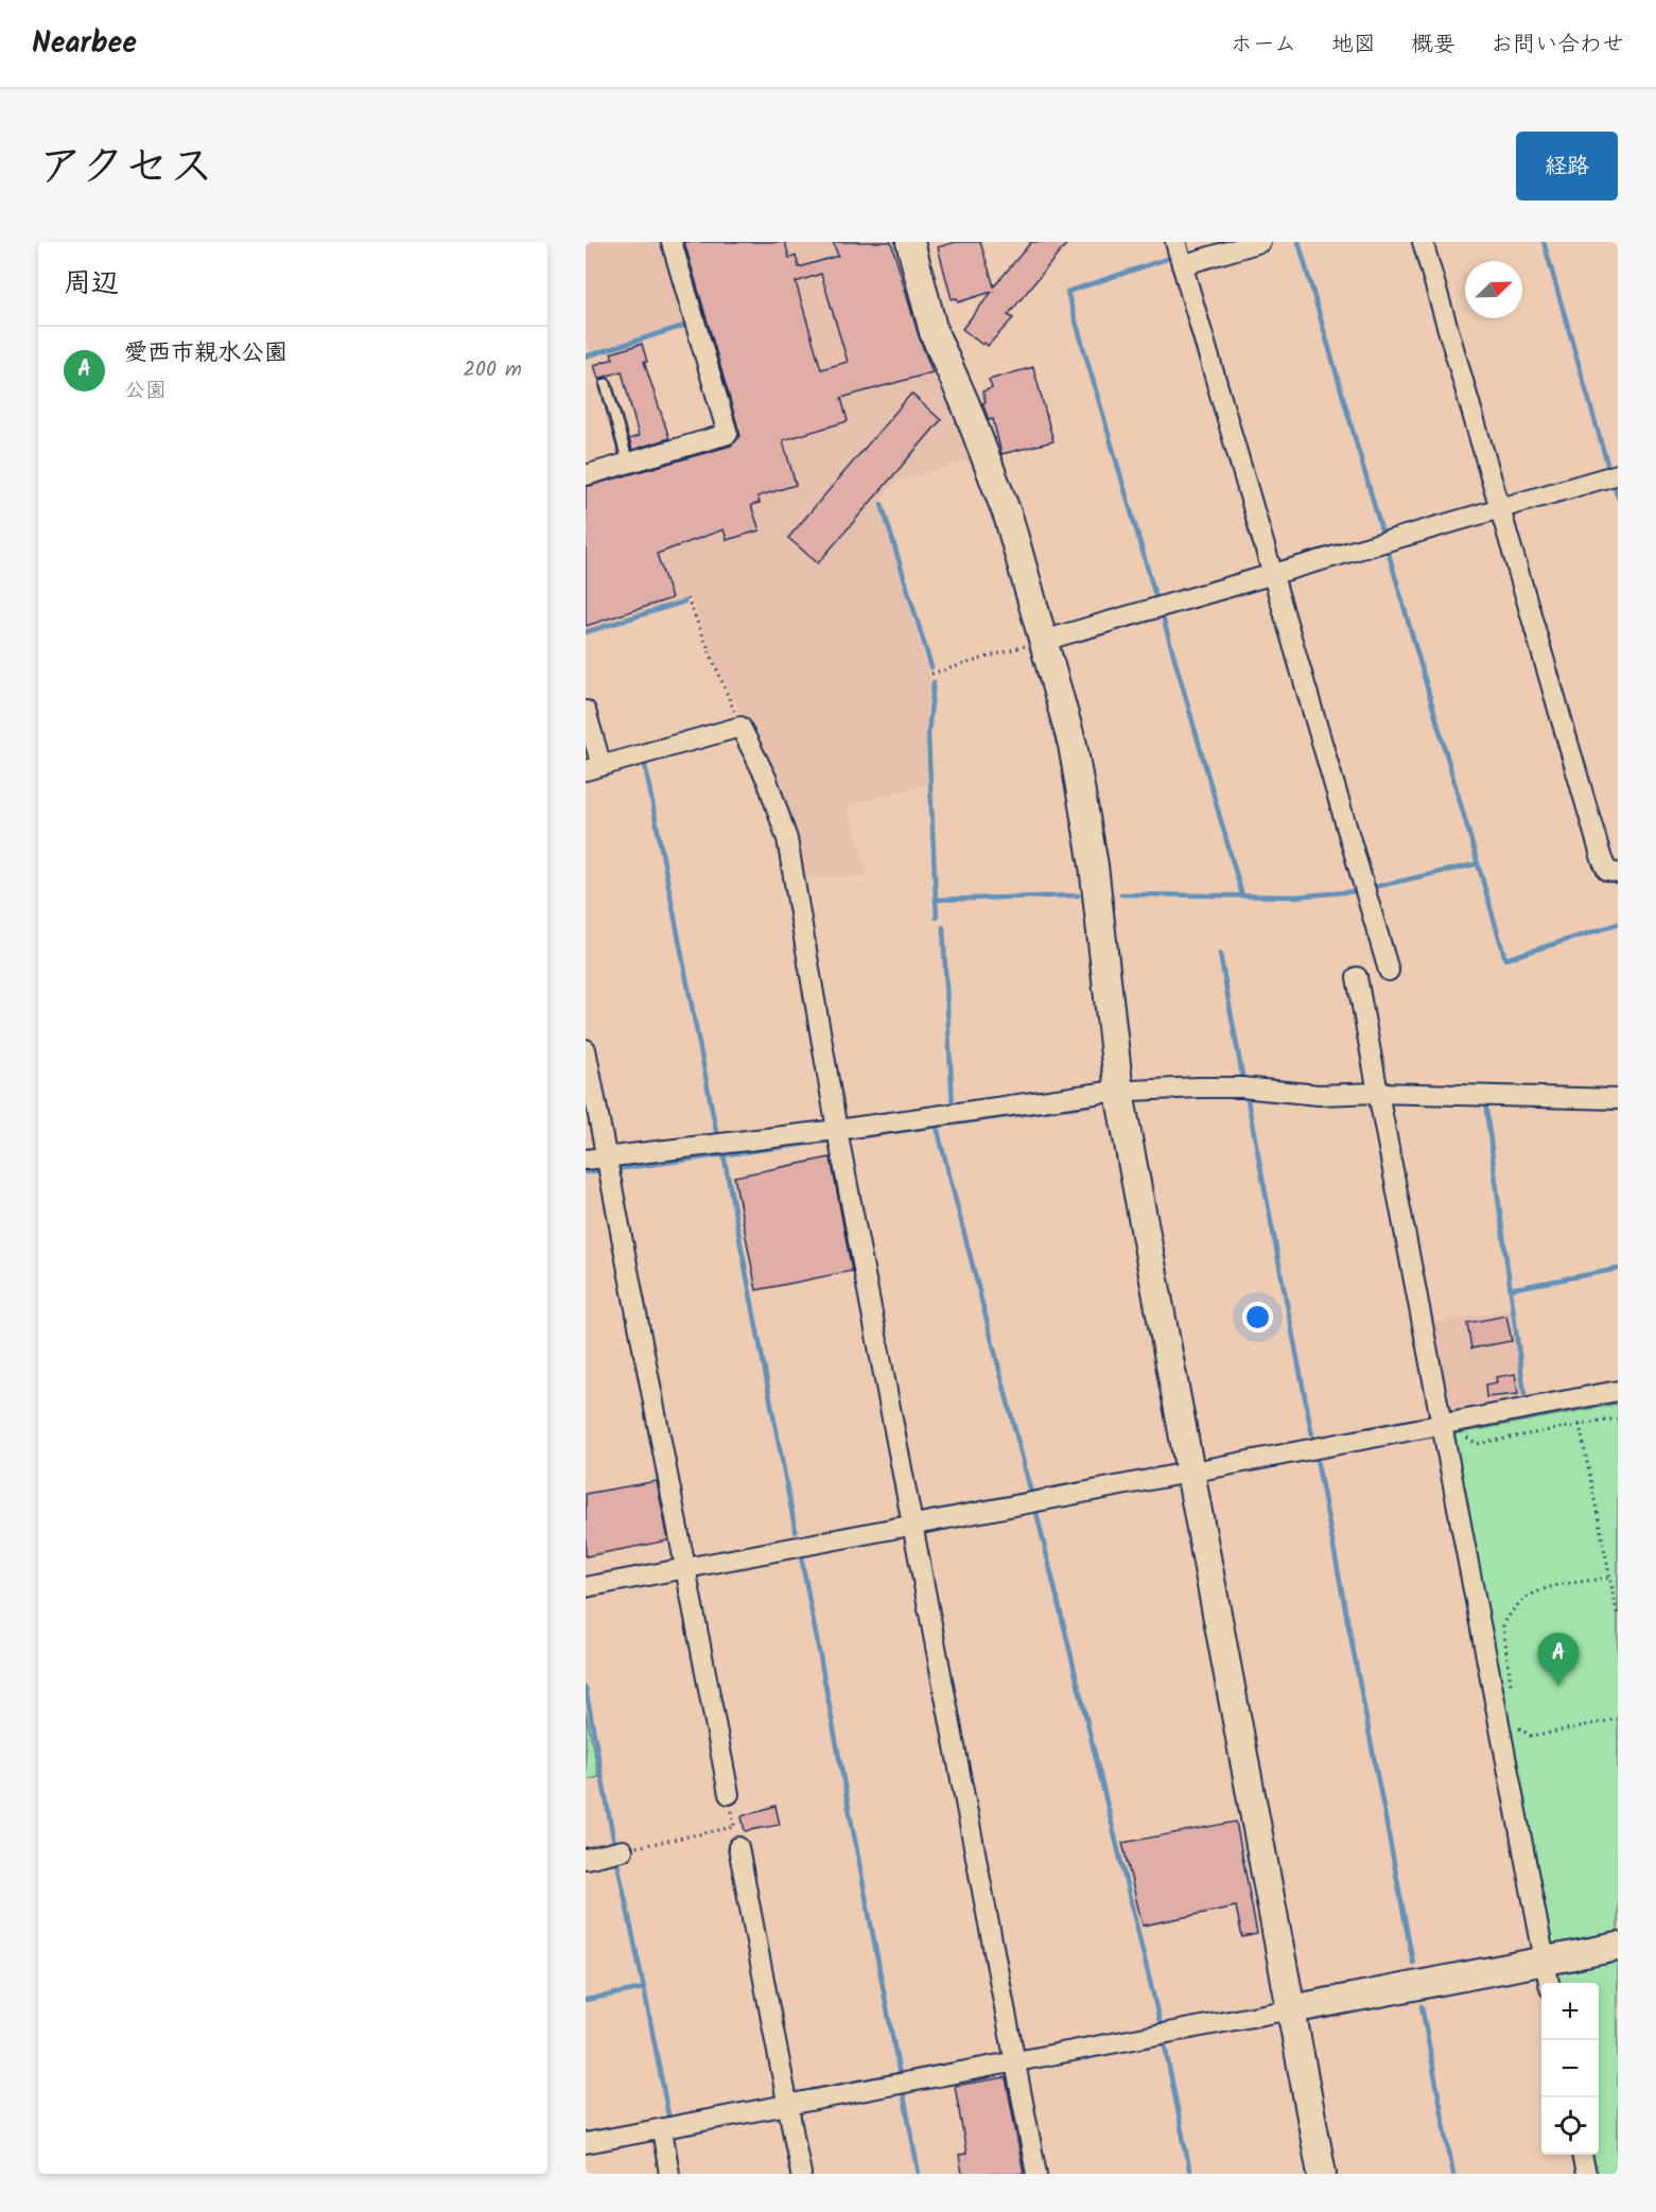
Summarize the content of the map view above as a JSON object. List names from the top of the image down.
{
  "north": "top right",
  "page": {
    "header": "Nearbee",
    "nav": [
      "ホーム",
      "地図",
      "概要",
      "お問い合わせ"
    ],
    "title": "アクセス",
    "buttons": "経路",
    "heading": "周辺",
    "list": [
      {
        "mark": "A",
        "name": "愛西市親水公園",
        "note": "公園",
        "value": "200 m"
      }
    ],
    "pins": "A",
    "map_buttons": ["+", "−"]
  }
}
